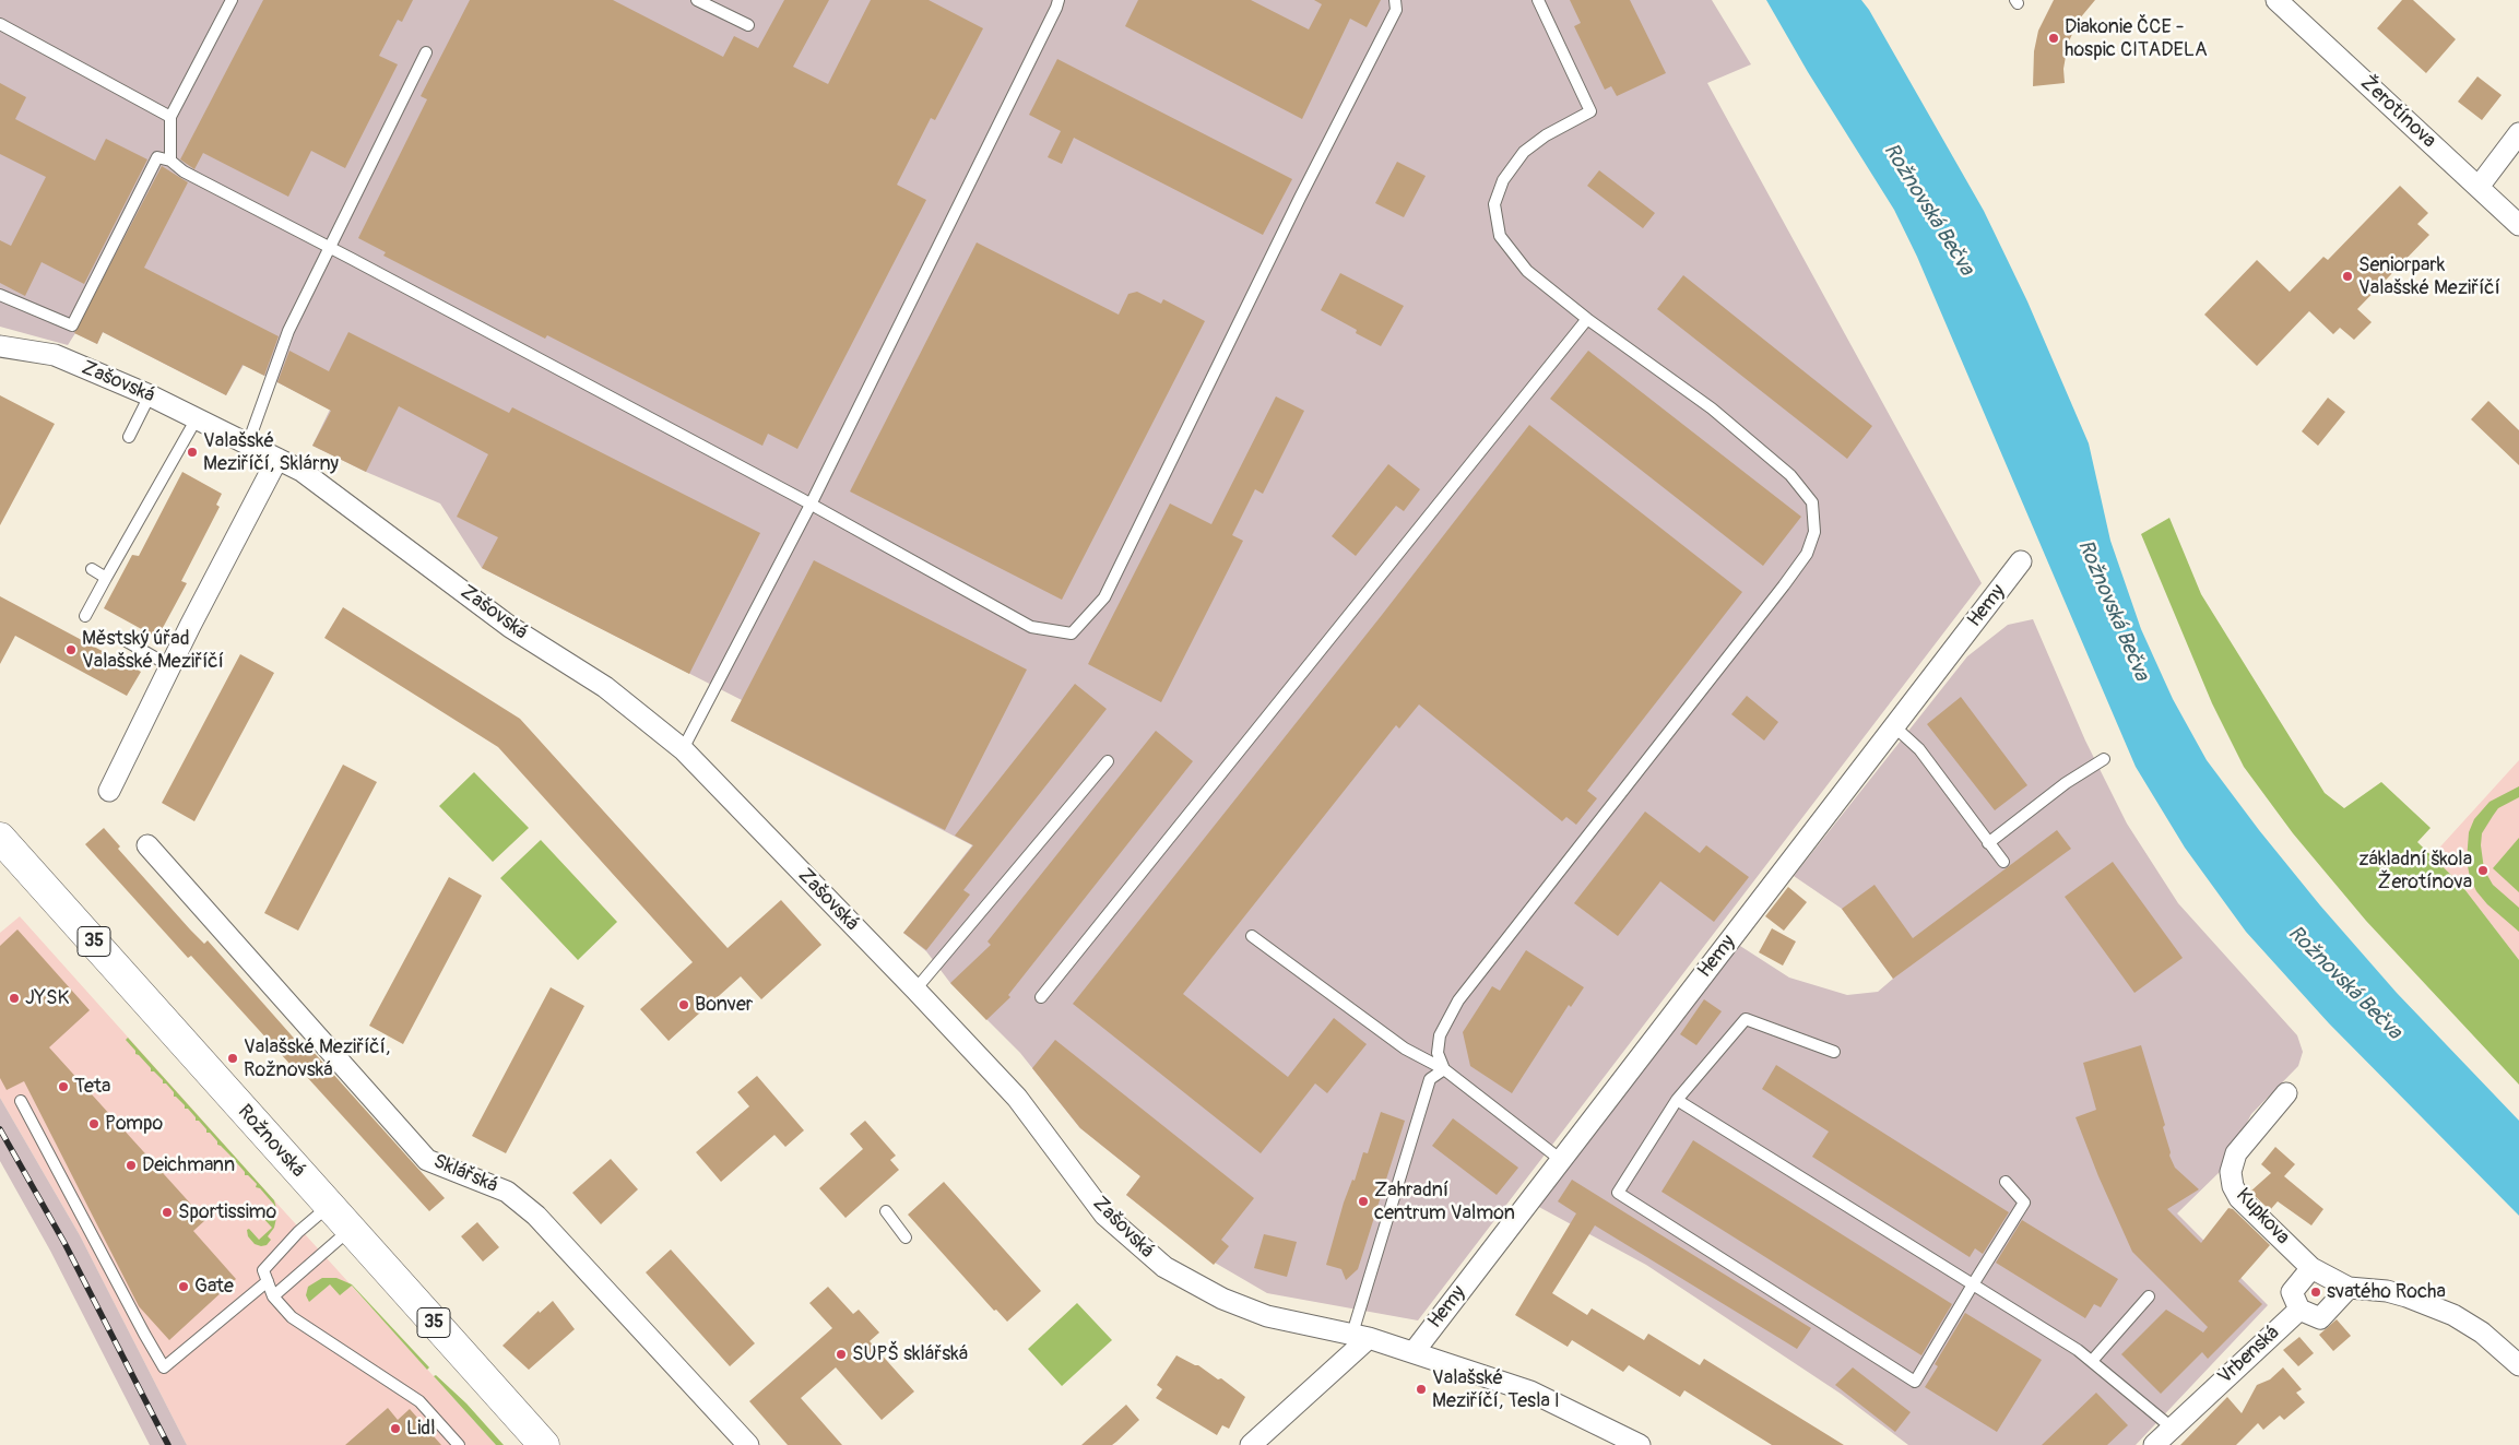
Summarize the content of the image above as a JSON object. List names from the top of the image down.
{
  "streets": {
    "main road": ["35", "Rožnovská"],
    "street": [
      "Žerotínova",
      "Zašovská",
      "Hemy",
      "Sklářská",
      "Kupkova",
      "Vrbenská"
    ]
  },
  "crossings": [
    ["Zašovská", "Hemy"]
  ],
  "water": ["Rožnovská Bečva"],
  "places": [
    "Diakonie ČCE - hospic CITADELA",
    "Seniorpark Valašské Meziříčí",
    "Valašské Meziříčí, Sklárny",
    "Městský úřad Valašské Meziříčí",
    "základní škola Žerotínova",
    "JYSK",
    "Bonver",
    "Valašské Meziříčí, Rožnovská",
    "Teta",
    "Pompo",
    "Deichmann",
    "Zahradní centrum Valmon",
    "Sportissimo",
    "Gate",
    "svatého Rocha",
    "SUPŠ sklářská",
    "Valašské Meziříčí, Tesla I",
    "Lidl"
  ]
}
